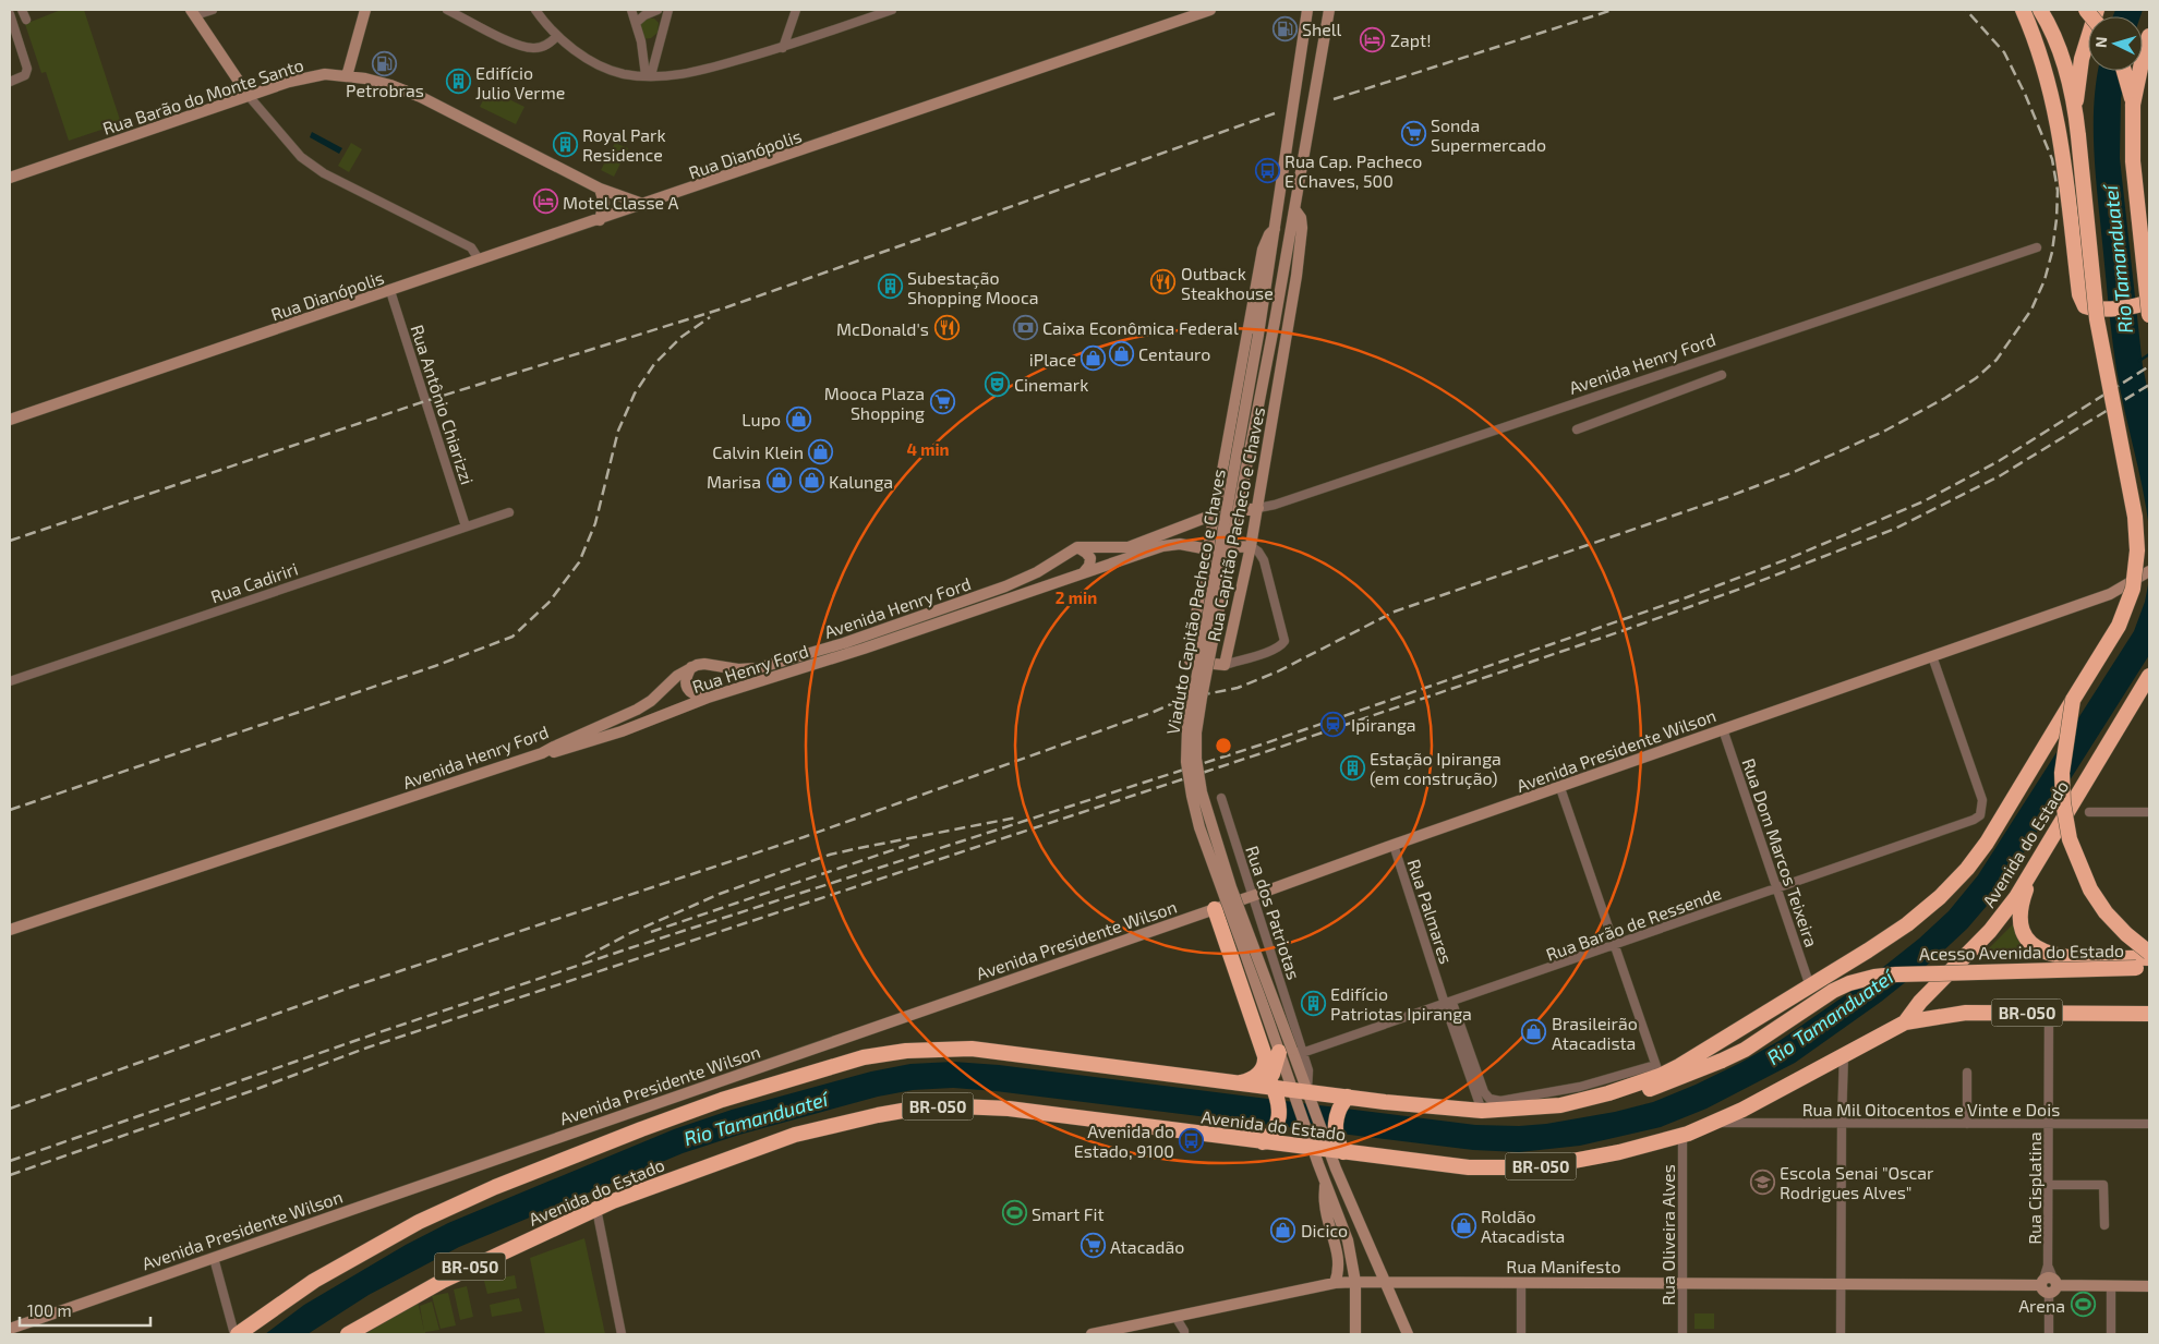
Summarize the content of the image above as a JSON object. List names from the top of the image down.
{
  "streets": {
    "highway": ["Avenida do Estado", "Acesso Avenida do Estado", "BR-050"],
    "main road": [
      "Rua Barão do Monte Santo",
      "Rua Dianópolis",
      "Avenida Henry Ford",
      "Rua Capitão Pacheco e Chaves",
      "Viaduto Capitão Pacheco e Chaves",
      "Rua Henry Ford",
      "Avenida Presidente Wilson",
      "Rua Manifesto"
    ],
    "street": [
      "Rua Antônio Chiarizzi",
      "Rua Cadiriri",
      "Rua Dom Marcos Teixeira",
      "Rua Palmares",
      "Rua dos Patriotas",
      "Rua Barão de Ressende",
      "Rua Mil Oitocentos e Vinte e Dois",
      "Rua Cisplatina",
      "Rua Oliveira Alves"
    ]
  },
  "crossings": [
    ["Rua Barão do Monte Santo", "Rua Dianópolis"],
    ["Rua Dianópolis", "Rua Antônio Chiarizzi"],
    ["Avenida Henry Ford", "Rua Capitão Pacheco e Chaves"],
    ["Avenida Henry Ford", "Rua Henry Ford"],
    ["Rua Antônio Chiarizzi", "Rua Cadiriri"],
    ["Rua Capitão Pacheco e Chaves", "Viaduto Capitão Pacheco e Chaves"],
    ["Rua Capitão Pacheco e Chaves", "Rua Henry Ford"],
    ["Viaduto Capitão Pacheco e Chaves", "Rua dos Patriotas"],
    ["Viaduto Capitão Pacheco e Chaves", "Rua Barão de Ressende"],
    ["Avenida Presidente Wilson", "Rua Dom Marcos Teixeira"],
    ["Avenida Presidente Wilson", "Rua Palmares"],
    ["Avenida Presidente Wilson", "Rua dos Patriotas"],
    ["Avenida Presidente Wilson", "Rua Barão de Ressende"],
    ["Avenida do Estado", "BR-050"],
    ["Avenida do Estado", "Rua Mil Oitocentos e Vinte e Dois"],
    ["Avenida do Estado", "Rua Oliveira Alves"],
    ["Rua Dom Marcos Teixeira", "Rua Barão de Ressende"],
    ["Rua Palmares", "Rua Barão de Ressende"],
    ["Rua dos Patriotas", "Rua Barão de Ressende"],
    ["BR-050", "Rua Cisplatina"],
    ["Rua Mil Oitocentos e Vinte e Dois", "Rua Cisplatina"],
    ["Rua Cisplatina", "Rua Manifesto"],
    ["Rua Oliveira Alves", "Rua Manifesto"]
  ],
  "water": ["Rio Tamanduateí"],
  "places": {
    "fuel station": ["Shell", "Petrobras"],
    "hotel": ["Zapt!", "Motel Classe A"],
    "building": [
      "Edifício Julio Verme",
      "Royal Park Residence",
      "Subestação Shopping Mooca",
      "Estação Ipiranga (em construção)",
      "Edifício Patriotas Ipiranga"
    ],
    "supermarket": ["Sonda Supermercado", "Mooca Plaza Shopping", "Atacadão"],
    "bus stop": ["Rua Cap. Pacheco E Chaves, 500", "Avenida do Estado, 9100"],
    "restaurant": ["Outback Steakhouse", "McDonald's"],
    "bank": ["Caixa Econômica Federal"],
    "shop": [
      "Centauro",
      "iPlace",
      "Lupo",
      "Calvin Klein",
      "Marisa",
      "Kalunga",
      "Brasileirão Atacadista",
      "Roldão Atacadista",
      "Dicico"
    ],
    "theatre": ["Cinemark"],
    "station": ["Ipiranga"],
    "school or university": ["Escola Senai \"Oscar Rodrigues Alves\""],
    "sports": ["Smart Fit", "Arena"]
  },
  "scale_bar": "100 m",
  "north": "left",
  "rings": ["4 min", "2 min"]
}
